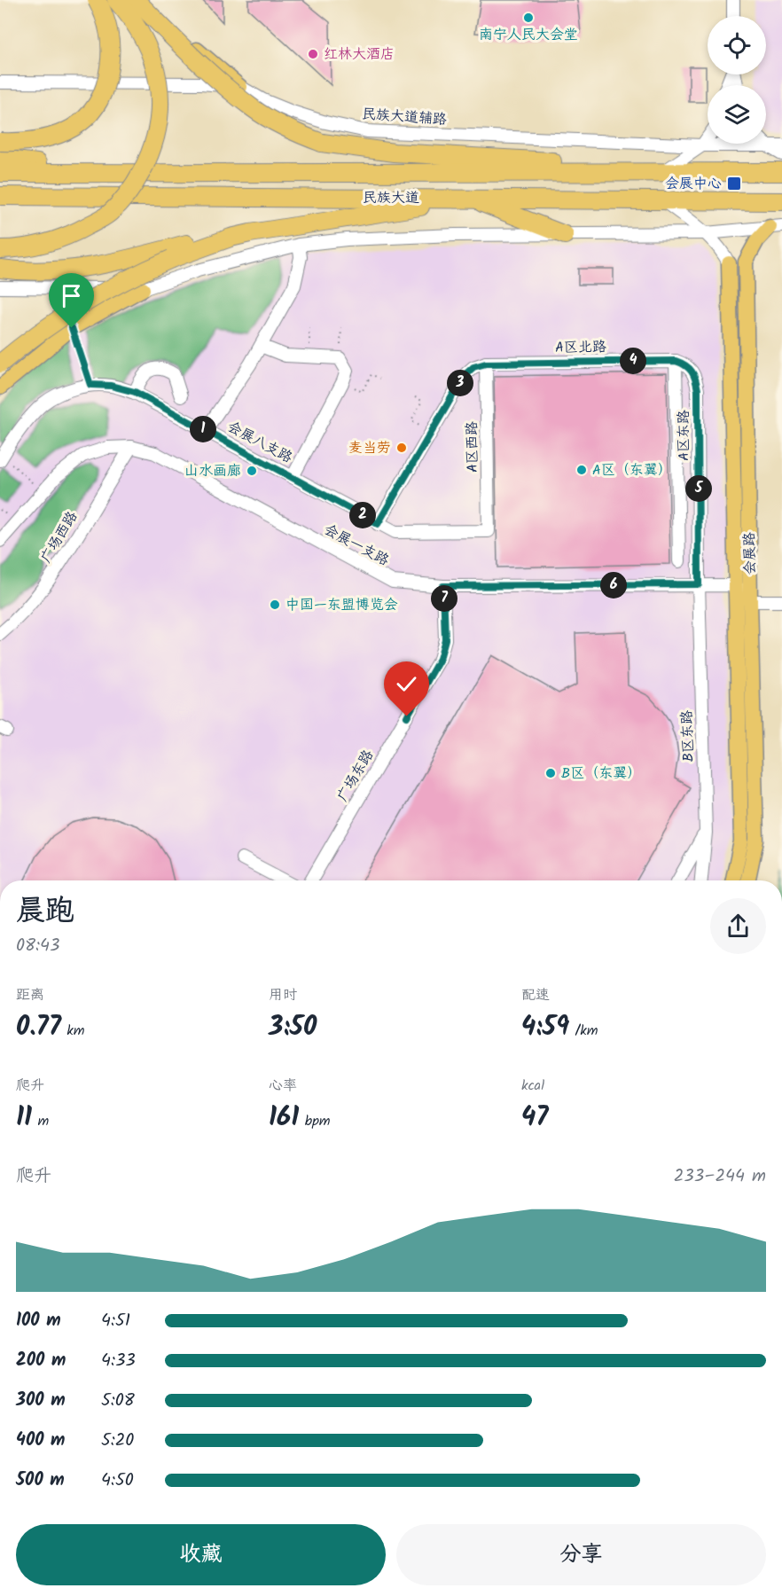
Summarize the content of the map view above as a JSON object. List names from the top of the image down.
{
  "streets": {
    "highway": ["民族大道"],
    "main road": ["会展路"],
    "street": [
      "民族大道辅路",
      "A区北路",
      "A区东路",
      "会展八支路",
      "A区西路",
      "广场西路",
      "会展一支路",
      "B区东路",
      "广场东路"
    ]
  },
  "crossings": [
    ["A区北路", "A区东路"],
    ["A区北路", "A区西路"],
    ["A区东路", "会展一支路"],
    ["A区东路", "B区东路"],
    ["会展八支路", "A区西路"],
    ["广场西路", "会展一支路"],
    ["会展一支路", "会展路"],
    ["会展一支路", "B区东路"],
    ["会展一支路", "广场东路"]
  ],
  "places": {
    "other": [
      "南宁人民大会堂",
      "红林大酒店",
      "麦当劳",
      "A区（东翼）",
      "山水画廊",
      "中国—东盟博览会",
      "B区（东翼）"
    ],
    "transit": ["会展中心"]
  },
  "page": {
    "pins": [
      "4",
      "3",
      "1",
      "5",
      "2",
      "6",
      "7"
    ],
    "heading": ["晨跑", "08:43"],
    "stats": [
      ["距离", "0.77 km"],
      ["用时", "3:50"],
      ["配速", "4:59 /km"],
      ["爬升", "11 m"],
      ["心率", "161 bpm"],
      ["kcal", "47"]
    ],
    "chart": ["爬升", "233–244 m"],
    "list": [
      {
        "name": "100 m",
        "note": "4:51"
      },
      {
        "name": "200 m",
        "note": "4:33"
      },
      {
        "name": "300 m",
        "note": "5:08"
      },
      {
        "name": "400 m",
        "note": "5:20"
      },
      {
        "name": "500 m",
        "note": "4:50"
      }
    ],
    "buttons": ["收藏", "分享"]
  }
}
